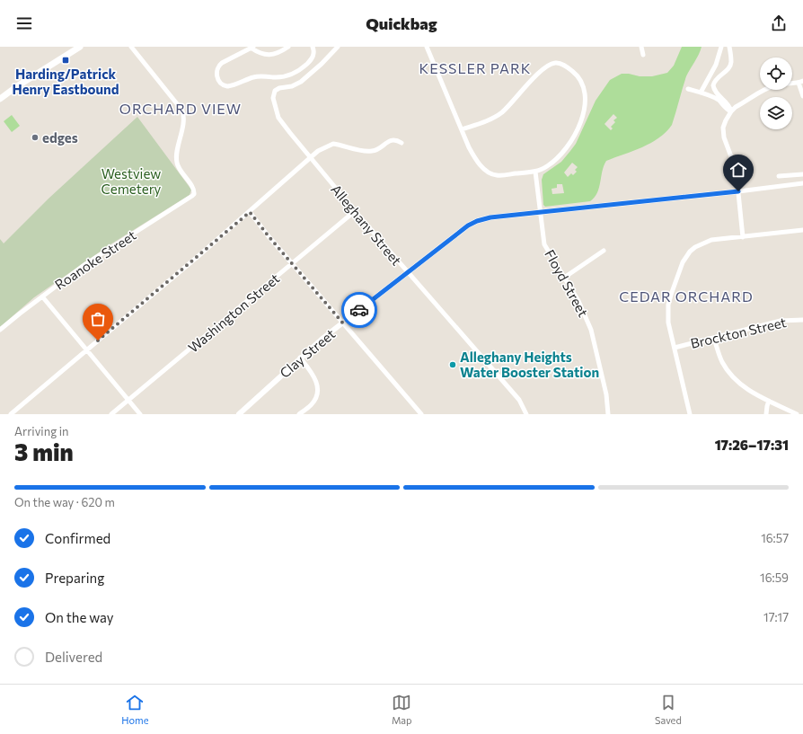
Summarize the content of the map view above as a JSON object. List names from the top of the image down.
{
  "streets": {
    "street": [
      "Alleghany Street",
      "Roanoke Street",
      "Floyd Street",
      "Washington Street",
      "Brockton Street",
      "Clay Street"
    ]
  },
  "crossings": [
    ["Alleghany Street", "Washington Street"],
    ["Alleghany Street", "Clay Street"],
    ["Floyd Street", "Clay Street"]
  ],
  "districts": ["KESSLER PARK", "ORCHARD VIEW", "CEDAR ORCHARD"],
  "parks": ["Westview Cemetery"],
  "places": {
    "transit": ["Harding/Patrick Henry Eastbound"],
    "other": ["edges", "Alleghany Heights Water Booster Station"]
  },
  "page": {
    "header": "Quickbag",
    "heading": ["3 min", "Arriving in", "17:26–17:31"],
    "bar": "On the way · 620 m",
    "list": [
      ["Confirmed", "16:57"],
      ["Preparing", "16:59"],
      ["On the way", "17:17"],
      "Delivered"
    ],
    "tabs": ["Home", "Map", "Saved"]
  }
}
